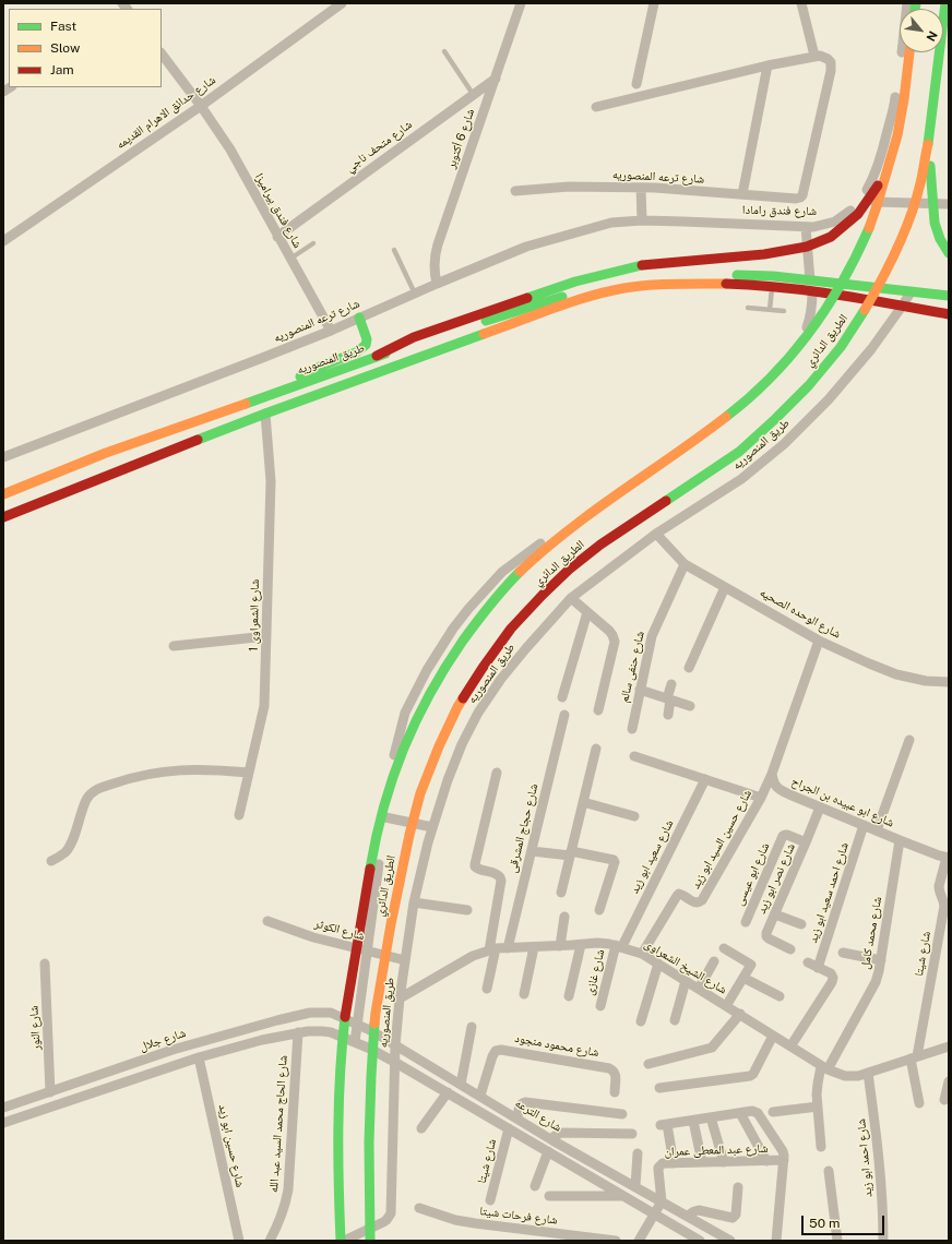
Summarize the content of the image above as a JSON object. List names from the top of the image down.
{
  "streets": {
    "main road": ["الطريق الدائري", "طريق المنصوريه"],
    "street": [
      "شارع حدائق الاهرام القديمه",
      "شارع 6 أكتوبر",
      "شارع متحف ناجي",
      "شارع ترعه المنصوريه",
      "شارع فندق بيراميزا",
      "شارع فندق رامادا",
      "شارع الوحده الصحيه",
      "شارع الشعراوى 1",
      "شارع حنفى سالم",
      "شارع ابو عبيده بن الجراح",
      "شارع حجاج المشرقى",
      "شارع حسين السيد ابو زيد",
      "شارع سعيد ابو زيد",
      "شارع ابو عيسى",
      "شارع نصر ابو زيد",
      "شارع احمد سعيد ابو زيد",
      "شارع الكوثر",
      "شارع محمد كامل",
      "شارع شيتا",
      "شارع الشيخ الشعراوى",
      "شارع غازى",
      "شارع النور",
      "شارع جلال",
      "شارع محمود منجود",
      "شارع الترعه",
      "شارع الحاج محمد السيد عبد الله",
      "شارع حسين ابو زيد",
      "شارع عبد المعطى عمران",
      "شارع احمد ابو زيد",
      "شارع فرحات شيتا"
    ]
  },
  "crossings": [
    ["شارع حدائق الاهرام القديمه", "شارع فندق بيراميزا"],
    ["شارع 6 أكتوبر", "شارع متحف ناجي"],
    ["شارع 6 أكتوبر", "شارع ترعه المنصوريه"],
    ["شارع متحف ناجي", "شارع فندق بيراميزا"],
    ["شارع ترعه المنصوريه", "شارع فندق بيراميزا"],
    ["شارع ترعه المنصوريه", "شارع فندق رامادا"],
    ["طريق المنصوريه", "شارع الوحده الصحيه"],
    ["طريق المنصوريه", "شارع الشعراوى 1"],
    ["طريق المنصوريه", "شارع الكوثر"],
    ["طريق المنصوريه", "شارع الشيخ الشعراوى"],
    ["طريق المنصوريه", "شارع الترعه"],
    ["شارع الوحده الصحيه", "شارع حنفى سالم"],
    ["شارع ابو عبيده بن الجراح", "شارع حسين السيد ابو زيد"],
    ["شارع ابو عبيده بن الجراح", "شارع نصر ابو زيد"],
    ["شارع ابو عبيده بن الجراح", "شارع احمد سعيد ابو زيد"],
    ["شارع ابو عبيده بن الجراح", "شارع محمد كامل"],
    ["شارع ابو عبيده بن الجراح", "شارع شيتا"],
    ["شارع حجاج المشرقى", "شارع الشيخ الشعراوى"],
    ["شارع حسين السيد ابو زيد", "شارع الشيخ الشعراوى"],
    ["شارع سعيد ابو زيد", "شارع الشيخ الشعراوى"],
    ["شارع سعيد ابو زيد", "شارع غازى"],
    ["شارع ابو عيسى", "شارع نصر ابو زيد"],
    ["شارع محمد كامل", "شارع الشيخ الشعراوى"],
    ["شارع شيتا", "شارع الشيخ الشعراوى"],
    ["شارع الشيخ الشعراوى", "شارع غازى"],
    ["شارع الشيخ الشعراوى", "شارع احمد ابو زيد"],
    ["شارع النور", "شارع جلال"],
    ["شارع جلال", "شارع الترعه"],
    ["شارع محمود منجود", "شارع الترعه"],
    ["شارع الترعه", "شارع عبد المعطى عمران"]
  ],
  "legend": ["Fast", "Slow", "Jam"],
  "scale_bar": "50 m",
  "north": "bottom right"
}
